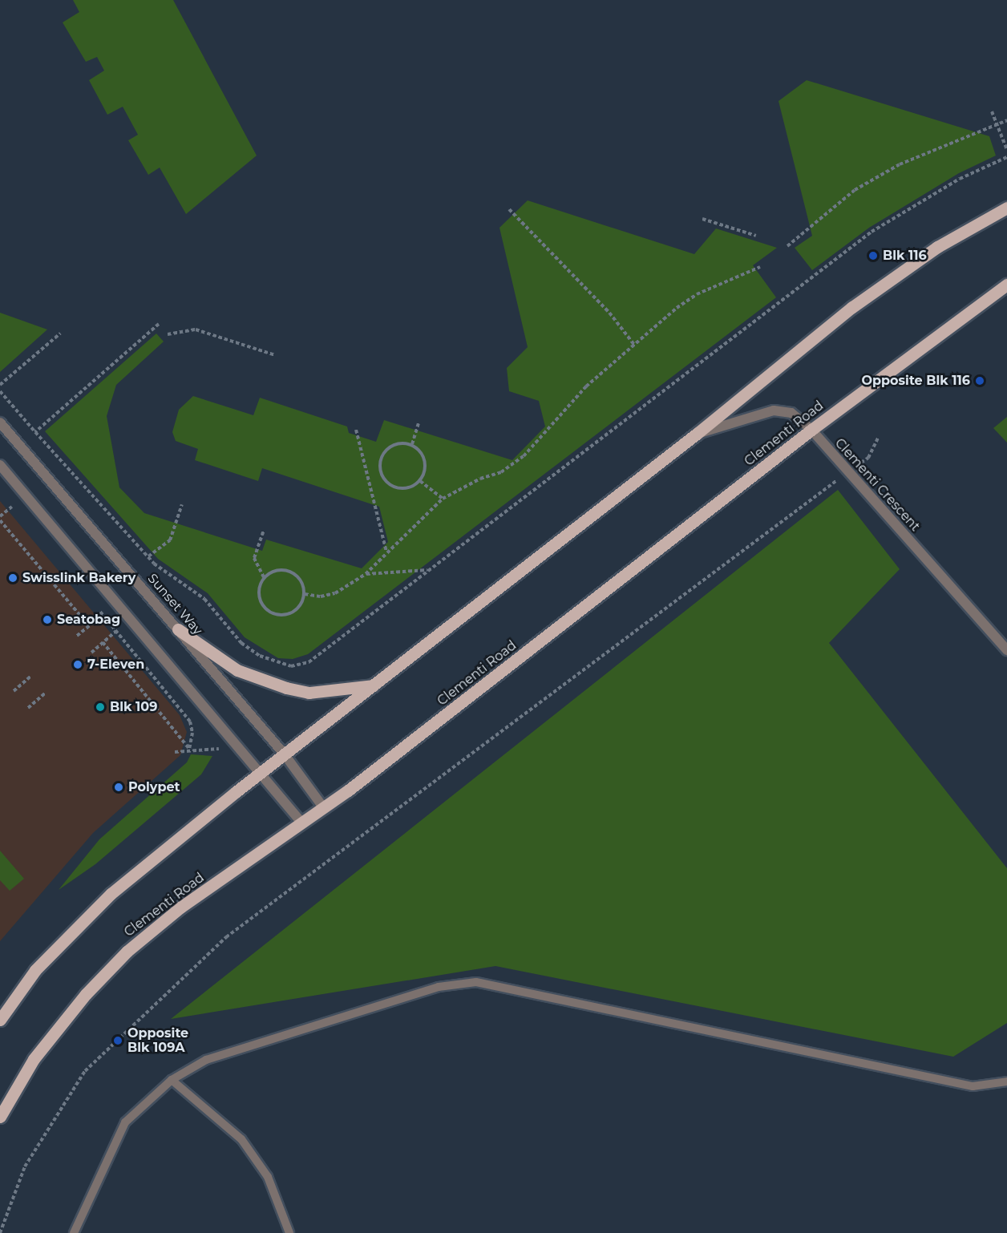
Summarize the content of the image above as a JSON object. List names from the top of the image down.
{
  "streets": {
    "main road": ["Clementi Road"],
    "street": ["Clementi Crescent", "Sunset Way"]
  },
  "crossings": [
    ["Clementi Road", "Clementi Crescent"],
    ["Clementi Road", "Sunset Way"]
  ],
  "places": [
    "Blk 116",
    "Opposite Blk 116",
    "Swisslink Bakery",
    "Seatobag",
    "7-Eleven",
    "Blk 109",
    "Polypet",
    "Opposite Blk 109A"
  ]
}
